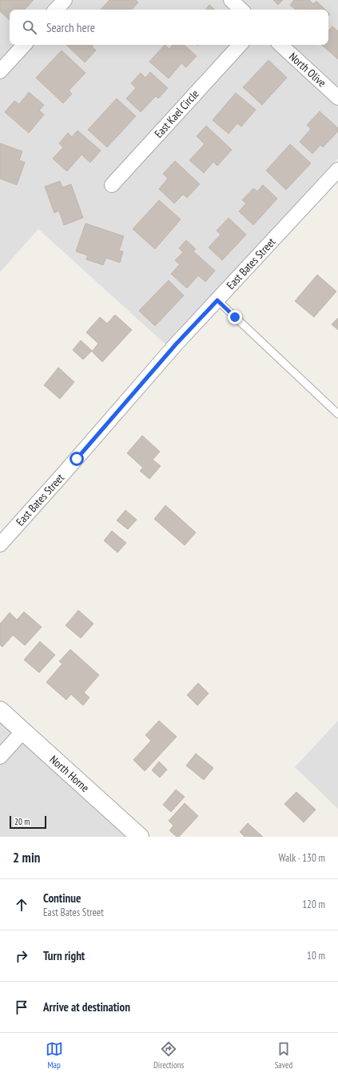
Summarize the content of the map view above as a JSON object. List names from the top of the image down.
{
  "streets": {
    "street": [
      "North Olive",
      "East Kael Circle",
      "East Bates Street",
      "North Horne"
    ]
  },
  "scale_bar": "20 m",
  "page": {
    "search": "Search here",
    "scale": "20 m",
    "heading": ["2 min", "Walk · 130 m"],
    "list": [
      ["Continue", "East Bates Street", "120 m"],
      ["Turn right", "10 m"],
      "Arrive at destination"
    ],
    "nav": ["Map", "Directions", "Saved"]
  }
}
